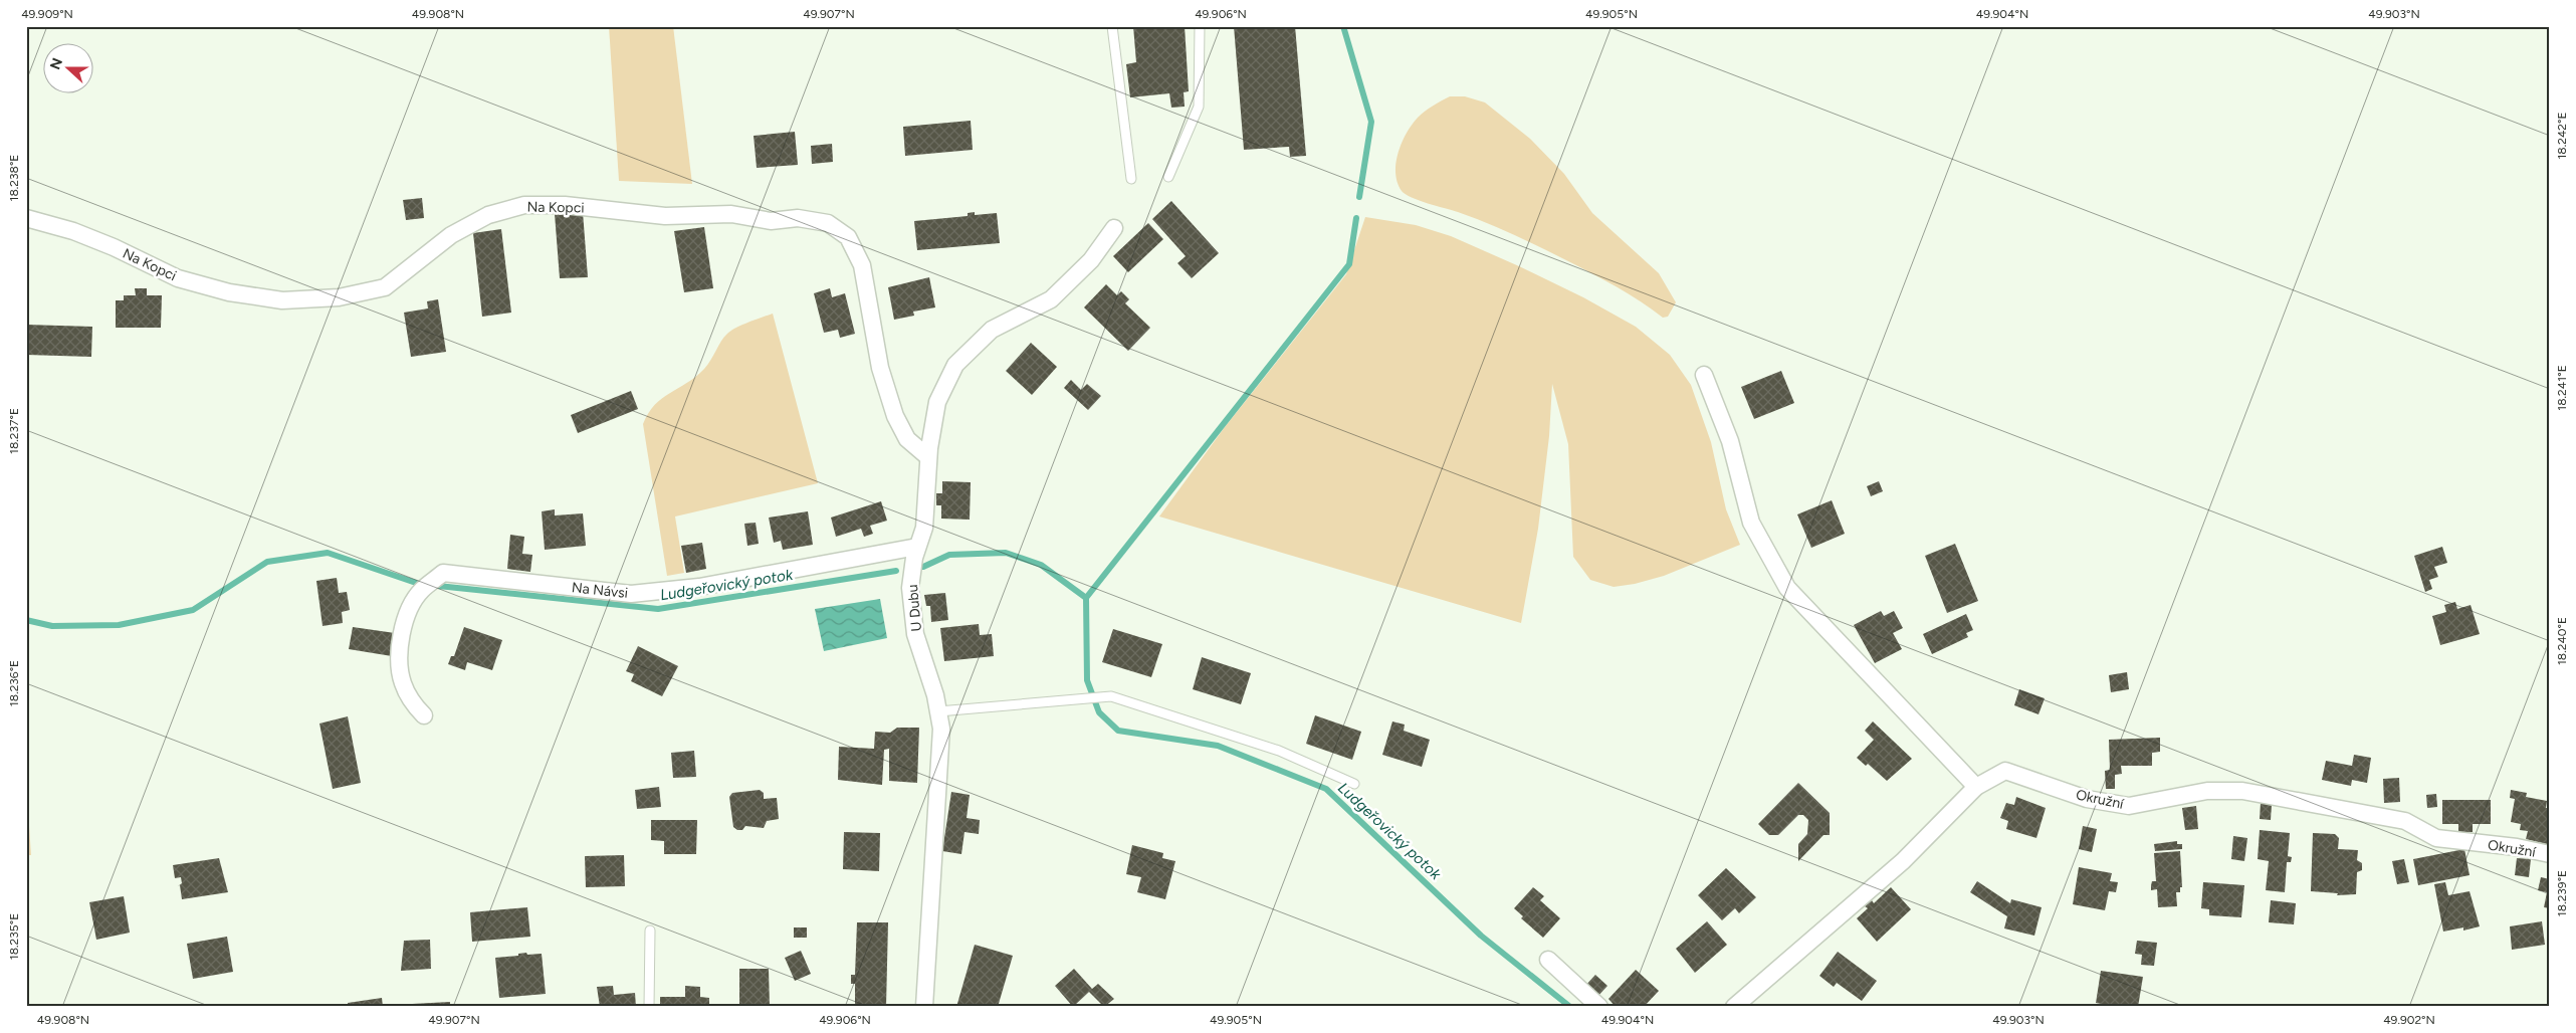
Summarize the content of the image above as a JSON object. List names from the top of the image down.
{
  "streets": {
    "street": [
      "Na Kopci",
      "Na Návsi",
      "U Dubu",
      "Okružní"
    ]
  },
  "crossings": [
    ["Na Kopci", "U Dubu"],
    ["Na Návsi", "U Dubu"]
  ],
  "water": ["Ludgeřovický potok"],
  "north": "left",
  "coordinates": [
    "49.909°N",
    "49.908°N",
    "49.907°N",
    "49.906°N",
    "49.905°N",
    "49.904°N",
    "49.903°N",
    "18.242°E",
    "18.238°E",
    "18.241°E",
    "18.237°E",
    "18.240°E",
    "18.236°E",
    "18.239°E",
    "18.235°E",
    "49.902°N"
  ]
}
